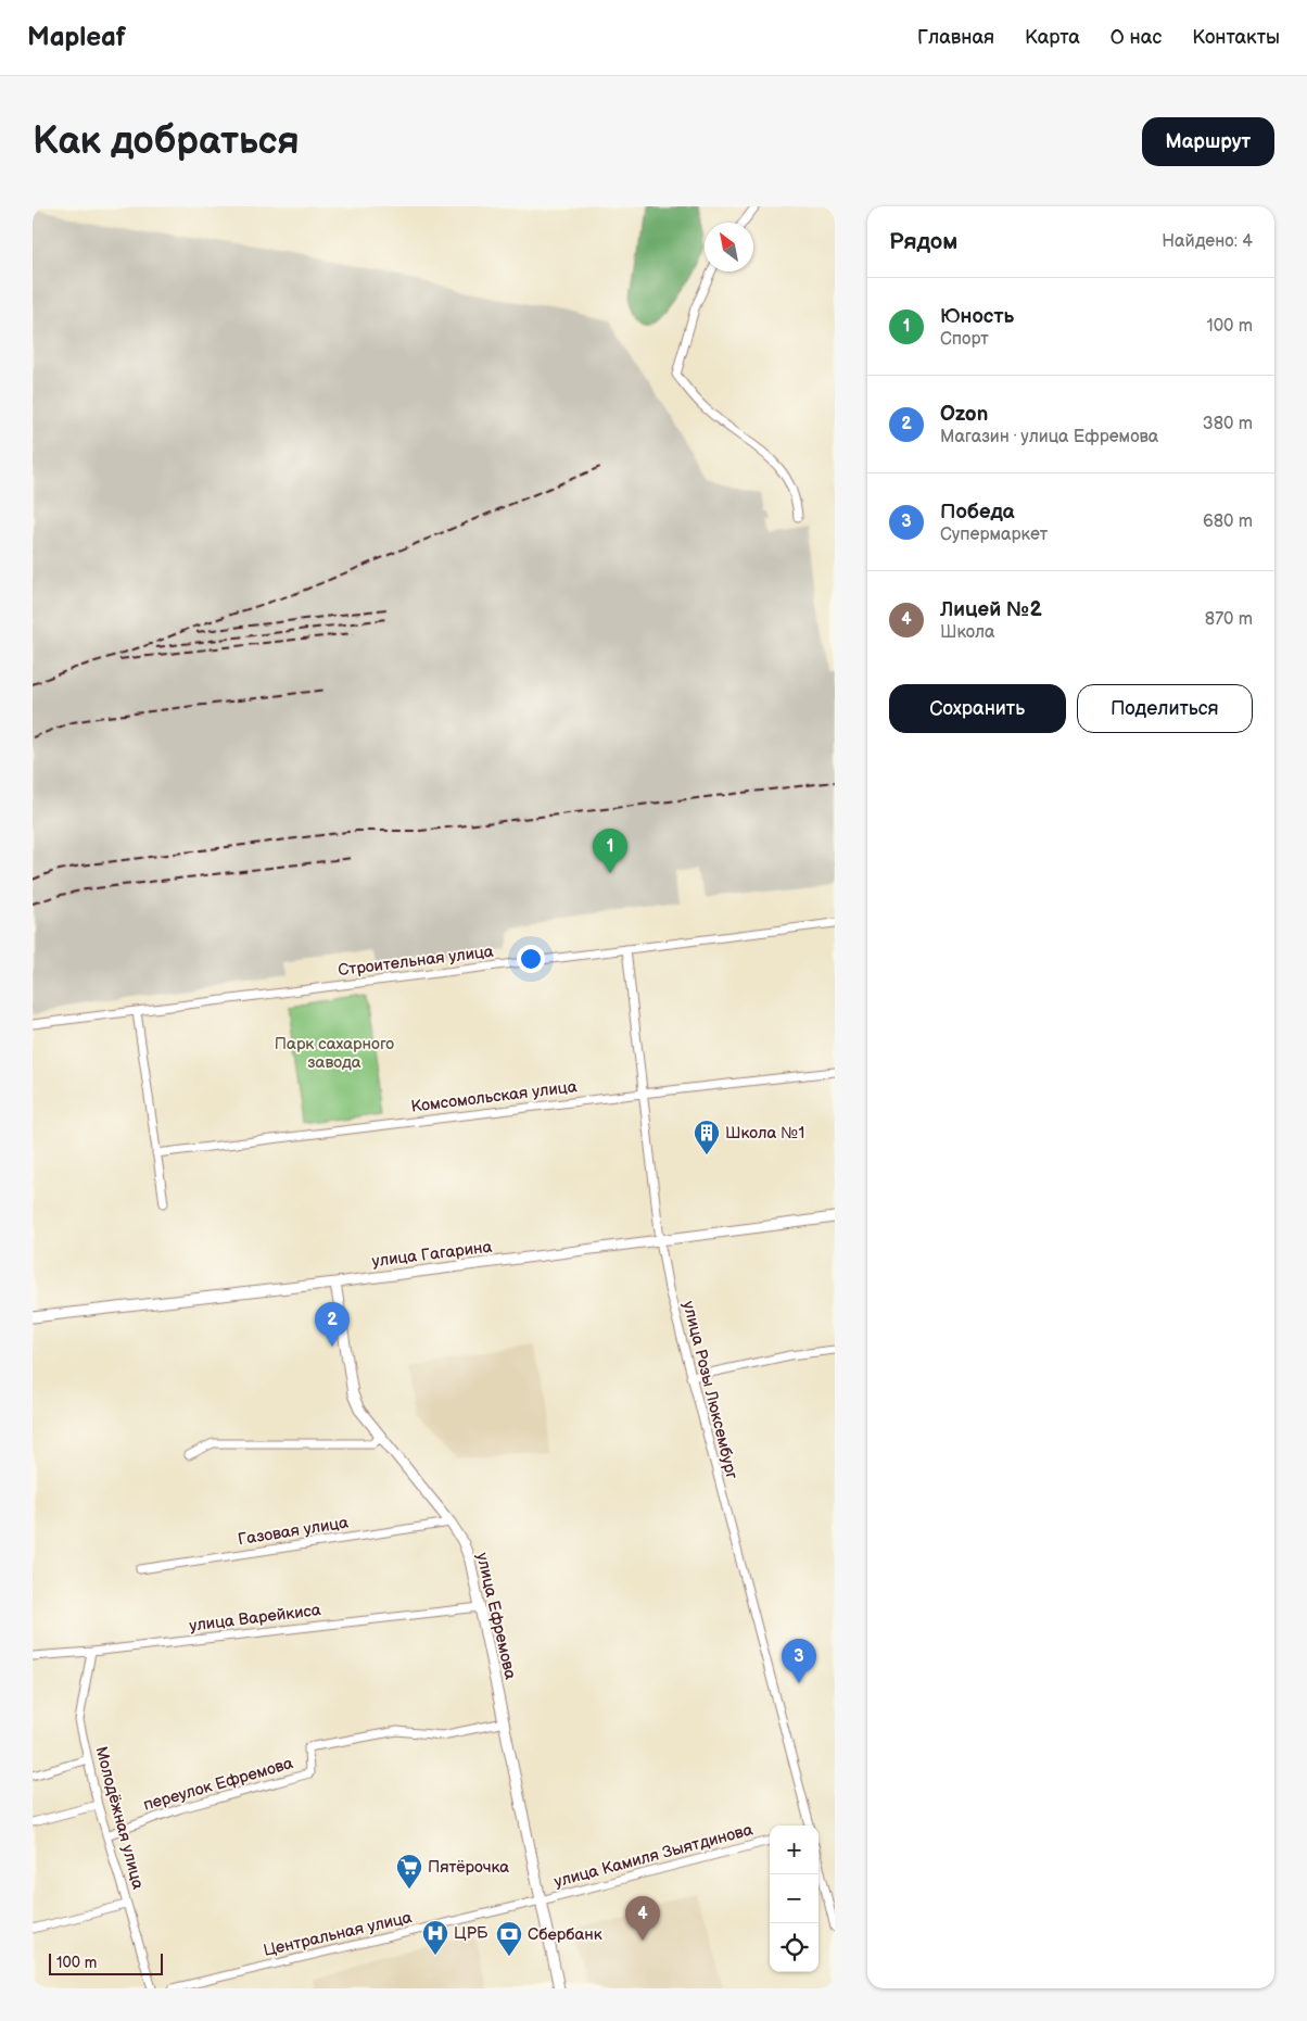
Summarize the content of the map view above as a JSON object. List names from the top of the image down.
{
  "streets": {
    "street": [
      "Строительная улица",
      "Комсомольская улица",
      "улица Гагарина",
      "улица Розы Люксембург",
      "Газовая улица",
      "улица Ефремова",
      "улица Варейкиса",
      "переулок Ефремова",
      "Молодёжная улица",
      "улица Камиля Зыятдинова",
      "Центральная улица"
    ]
  },
  "crossings": [
    ["Строительная улица", "улица Розы Люксембург"],
    ["Комсомольская улица", "улица Розы Люксембург"],
    ["улица Гагарина", "улица Розы Люксембург"],
    ["улица Гагарина", "улица Ефремова"],
    ["Газовая улица", "улица Ефремова"],
    ["улица Ефремова", "улица Варейкиса"],
    ["улица Ефремова", "переулок Ефремова"],
    ["улица Ефремова", "улица Камиля Зыятдинова"],
    ["улица Ефремова", "Центральная улица"],
    ["улица Варейкиса", "Молодёжная улица"],
    ["переулок Ефремова", "Молодёжная улица"],
    ["улица Камиля Зыятдинова", "Центральная улица"]
  ],
  "parks": ["Парк сахарного завода"],
  "places": {
    "building": ["Школа №1"],
    "supermarket": ["Пятёрочка"],
    "hospital": ["ЦРБ"],
    "bank": ["Сбербанк"]
  },
  "scale_bar": "100 m",
  "north": "top left",
  "page": {
    "header": "Mapleaf",
    "nav": [
      "Главная",
      "Карта",
      "О нас",
      "Контакты"
    ],
    "buttons": [
      "Маршрут",
      ["Сохранить", "Поделиться"]
    ],
    "title": "Как добраться",
    "heading": ["Рядом", "Найдено: 4"],
    "list": [
      {
        "mark": "1",
        "name": "Юность",
        "note": "Спорт",
        "value": "100 m"
      },
      {
        "mark": "2",
        "name": "Ozon",
        "note": "Магазин · улица Ефремова",
        "value": "380 m"
      },
      {
        "mark": "3",
        "name": "Победа",
        "note": "Супермаркет",
        "value": "680 m"
      },
      {
        "mark": "4",
        "name": "Лицей №2",
        "note": "Школа",
        "value": "870 m"
      }
    ],
    "pins": [
      "1",
      "2",
      "3",
      "4"
    ],
    "map_buttons": ["+", "−"],
    "scale": "100 m"
  }
}
